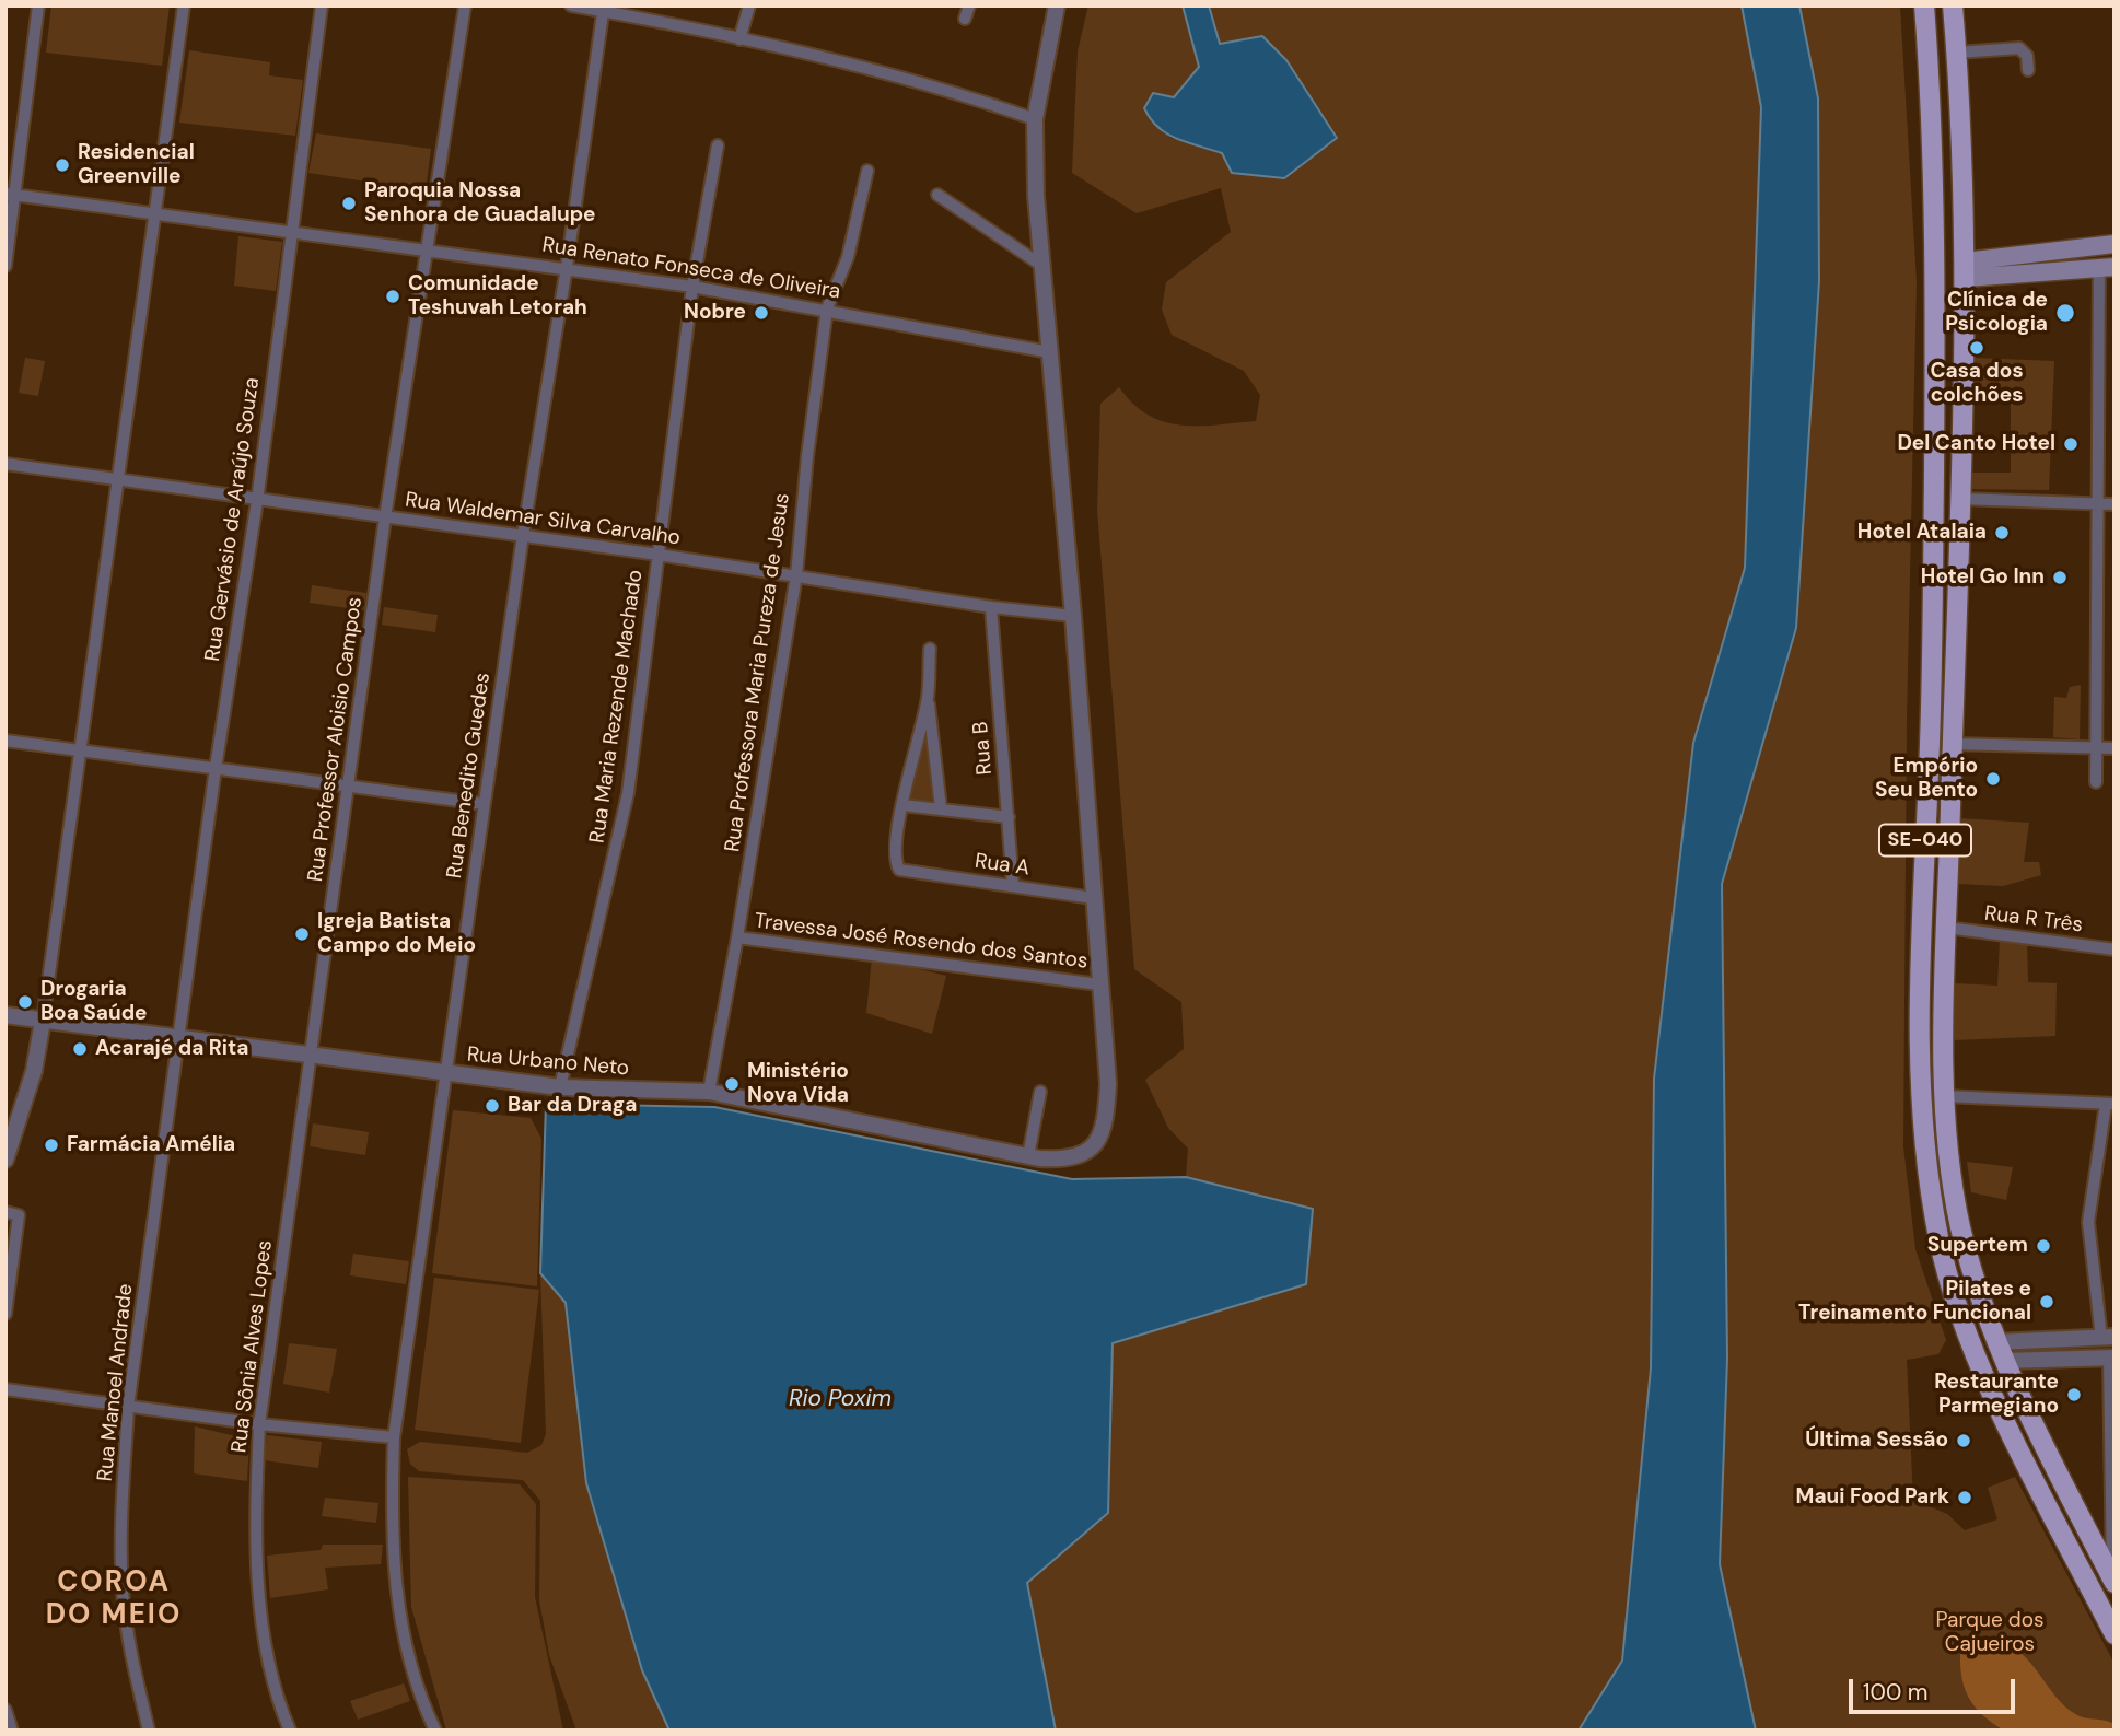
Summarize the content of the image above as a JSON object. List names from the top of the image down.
{
  "streets": {
    "main road": ["SE-040"],
    "street": [
      "Rua Renato Fonseca de Oliveira",
      "Rua Gervásio de Araújo Souza",
      "Rua Waldemar Silva Carvalho",
      "Rua Professora Maria Pureza de Jesus",
      "Rua Maria Rezende Machado",
      "Rua Professor Aloisio Campos",
      "Rua B",
      "Rua Benedito Guedes",
      "Rua A",
      "Rua R Três",
      "Travessa José Rosendo dos Santos",
      "Rua Urbano Neto",
      "Rua Sônia Alves Lopes",
      "Rua Manoel Andrade"
    ]
  },
  "crossings": [
    ["Rua Renato Fonseca de Oliveira", "Rua Gervásio de Araújo Souza"],
    ["Rua Renato Fonseca de Oliveira", "Rua Professora Maria Pureza de Jesus"],
    ["Rua Renato Fonseca de Oliveira", "Rua Maria Rezende Machado"],
    ["Rua Renato Fonseca de Oliveira", "Rua Professor Aloisio Campos"],
    ["Rua Renato Fonseca de Oliveira", "Rua Benedito Guedes"],
    ["Rua Gervásio de Araújo Souza", "Rua Waldemar Silva Carvalho"],
    ["Rua Gervásio de Araújo Souza", "Rua Urbano Neto"],
    ["Rua Gervásio de Araújo Souza", "Rua Manoel Andrade"],
    ["Rua Waldemar Silva Carvalho", "Rua Professora Maria Pureza de Jesus"],
    ["Rua Waldemar Silva Carvalho", "Rua Maria Rezende Machado"],
    ["Rua Waldemar Silva Carvalho", "Rua Professor Aloisio Campos"],
    ["Rua Waldemar Silva Carvalho", "Rua B"],
    ["Rua Waldemar Silva Carvalho", "Rua Benedito Guedes"],
    ["Rua Professora Maria Pureza de Jesus", "Travessa José Rosendo dos Santos"],
    ["Rua Professora Maria Pureza de Jesus", "Rua Urbano Neto"],
    ["Rua Maria Rezende Machado", "Rua Urbano Neto"],
    ["Rua Professor Aloisio Campos", "Rua Urbano Neto"],
    ["Rua Professor Aloisio Campos", "Rua Sônia Alves Lopes"],
    ["Rua B", "Rua A"],
    ["Rua Benedito Guedes", "Rua Urbano Neto"],
    ["SE-040", "Rua R Três"],
    ["Travessa José Rosendo dos Santos", "Rua Urbano Neto"],
    ["Rua Urbano Neto", "Rua Sônia Alves Lopes"],
    ["Rua Urbano Neto", "Rua Manoel Andrade"]
  ],
  "districts": ["COROA DO MEIO"],
  "water": ["Rio Poxim"],
  "parks": ["Parque dos Cajueiros"],
  "places": [
    "Residencial Greenville",
    "Paroquia Nossa Senhora de Guadalupe",
    "Comunidade Teshuvah Letorah",
    "Nobre",
    "Clínica de Psicologia",
    "Casa dos colchões",
    "Del Canto Hotel",
    "Hotel Atalaia",
    "Hotel Go Inn",
    "Empório Seu Bento",
    "Igreja Batista Campo do Meio",
    "Drogaria Boa Saúde",
    "Acarajé da Rita",
    "Ministério Nova Vida",
    "Bar da Draga",
    "Farmácia Amélia",
    "Supertem",
    "Pilates e Treinamento Funcional",
    "Restaurante Parmegiano",
    "Última Sessão",
    "Maui Food Park"
  ],
  "scale_bar": "100 m"
}
